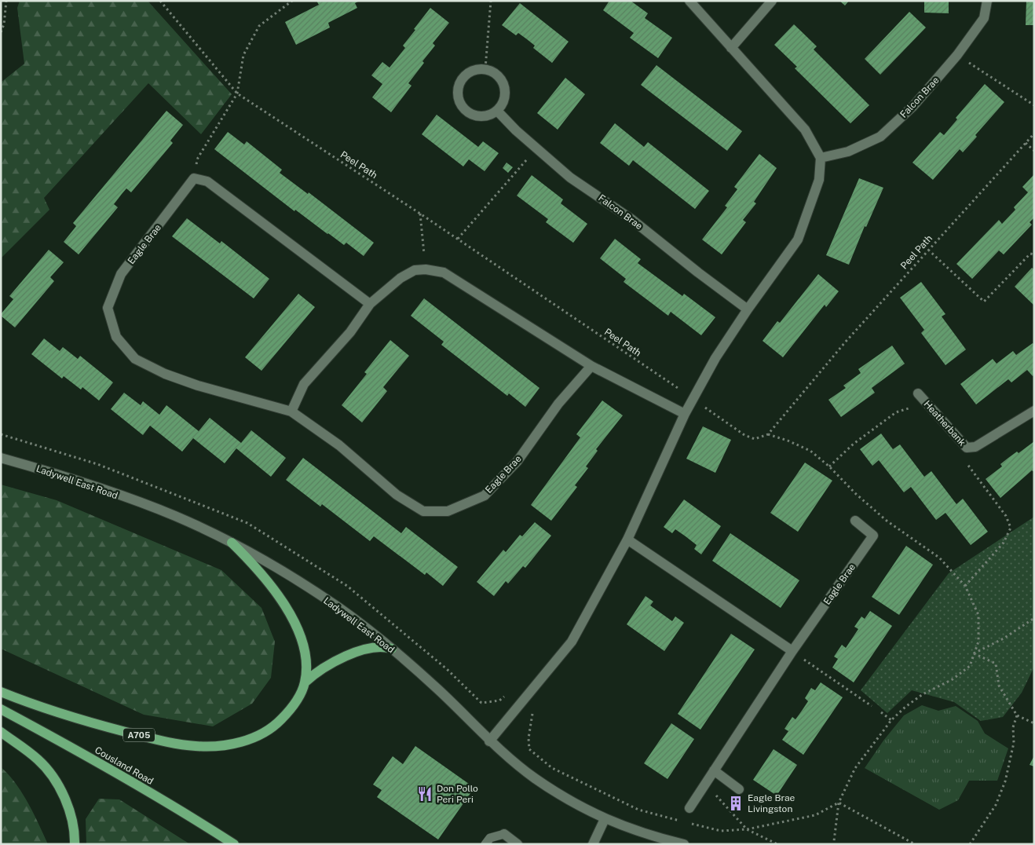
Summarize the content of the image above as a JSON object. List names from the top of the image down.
{
  "streets": {
    "main road": ["A705", "Cousland Road"],
    "street": [
      "Falcon Brae",
      "Eagle Brae",
      "Heatherbank",
      "Ladywell East Road"
    ],
    "path": ["Peel Path"]
  },
  "places": {
    "restaurant": ["Don Pollo Peri Peri"],
    "building": ["Eagle Brae Livingston"]
  }
}
